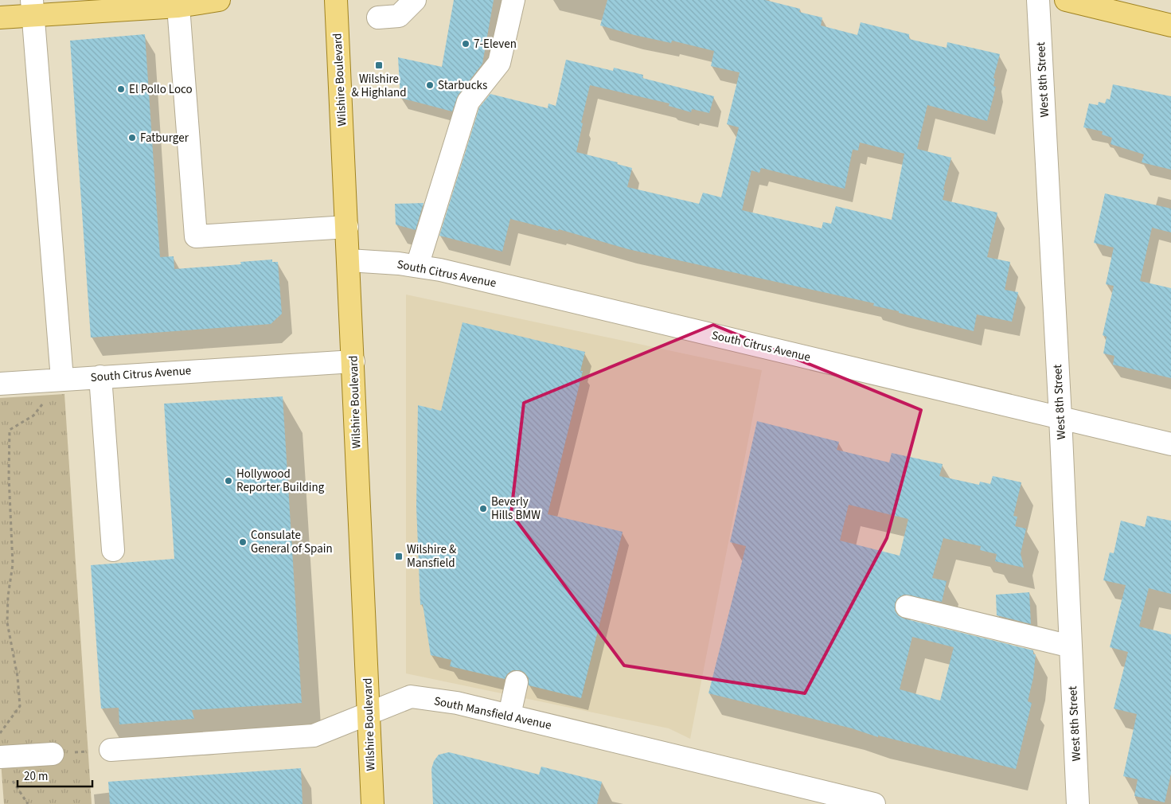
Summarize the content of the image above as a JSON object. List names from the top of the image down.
{
  "streets": {
    "main road": ["Wilshire Boulevard"],
    "street": ["West 8th Street", "South Citrus Avenue", "South Mansfield Avenue"]
  },
  "crossings": [
    ["Wilshire Boulevard", "South Citrus Avenue"],
    ["Wilshire Boulevard", "South Mansfield Avenue"],
    ["West 8th Street", "South Citrus Avenue"]
  ],
  "places": {
    "other": [
      "7-Eleven",
      "Starbucks",
      "El Pollo Loco",
      "Fatburger",
      "Hollywood Reporter Building",
      "Beverly Hills BMW",
      "Consulate General of Spain"
    ],
    "transit": ["Wilshire & Highland", "Wilshire & Mansfield"]
  },
  "scale_bar": "20 m"
}
